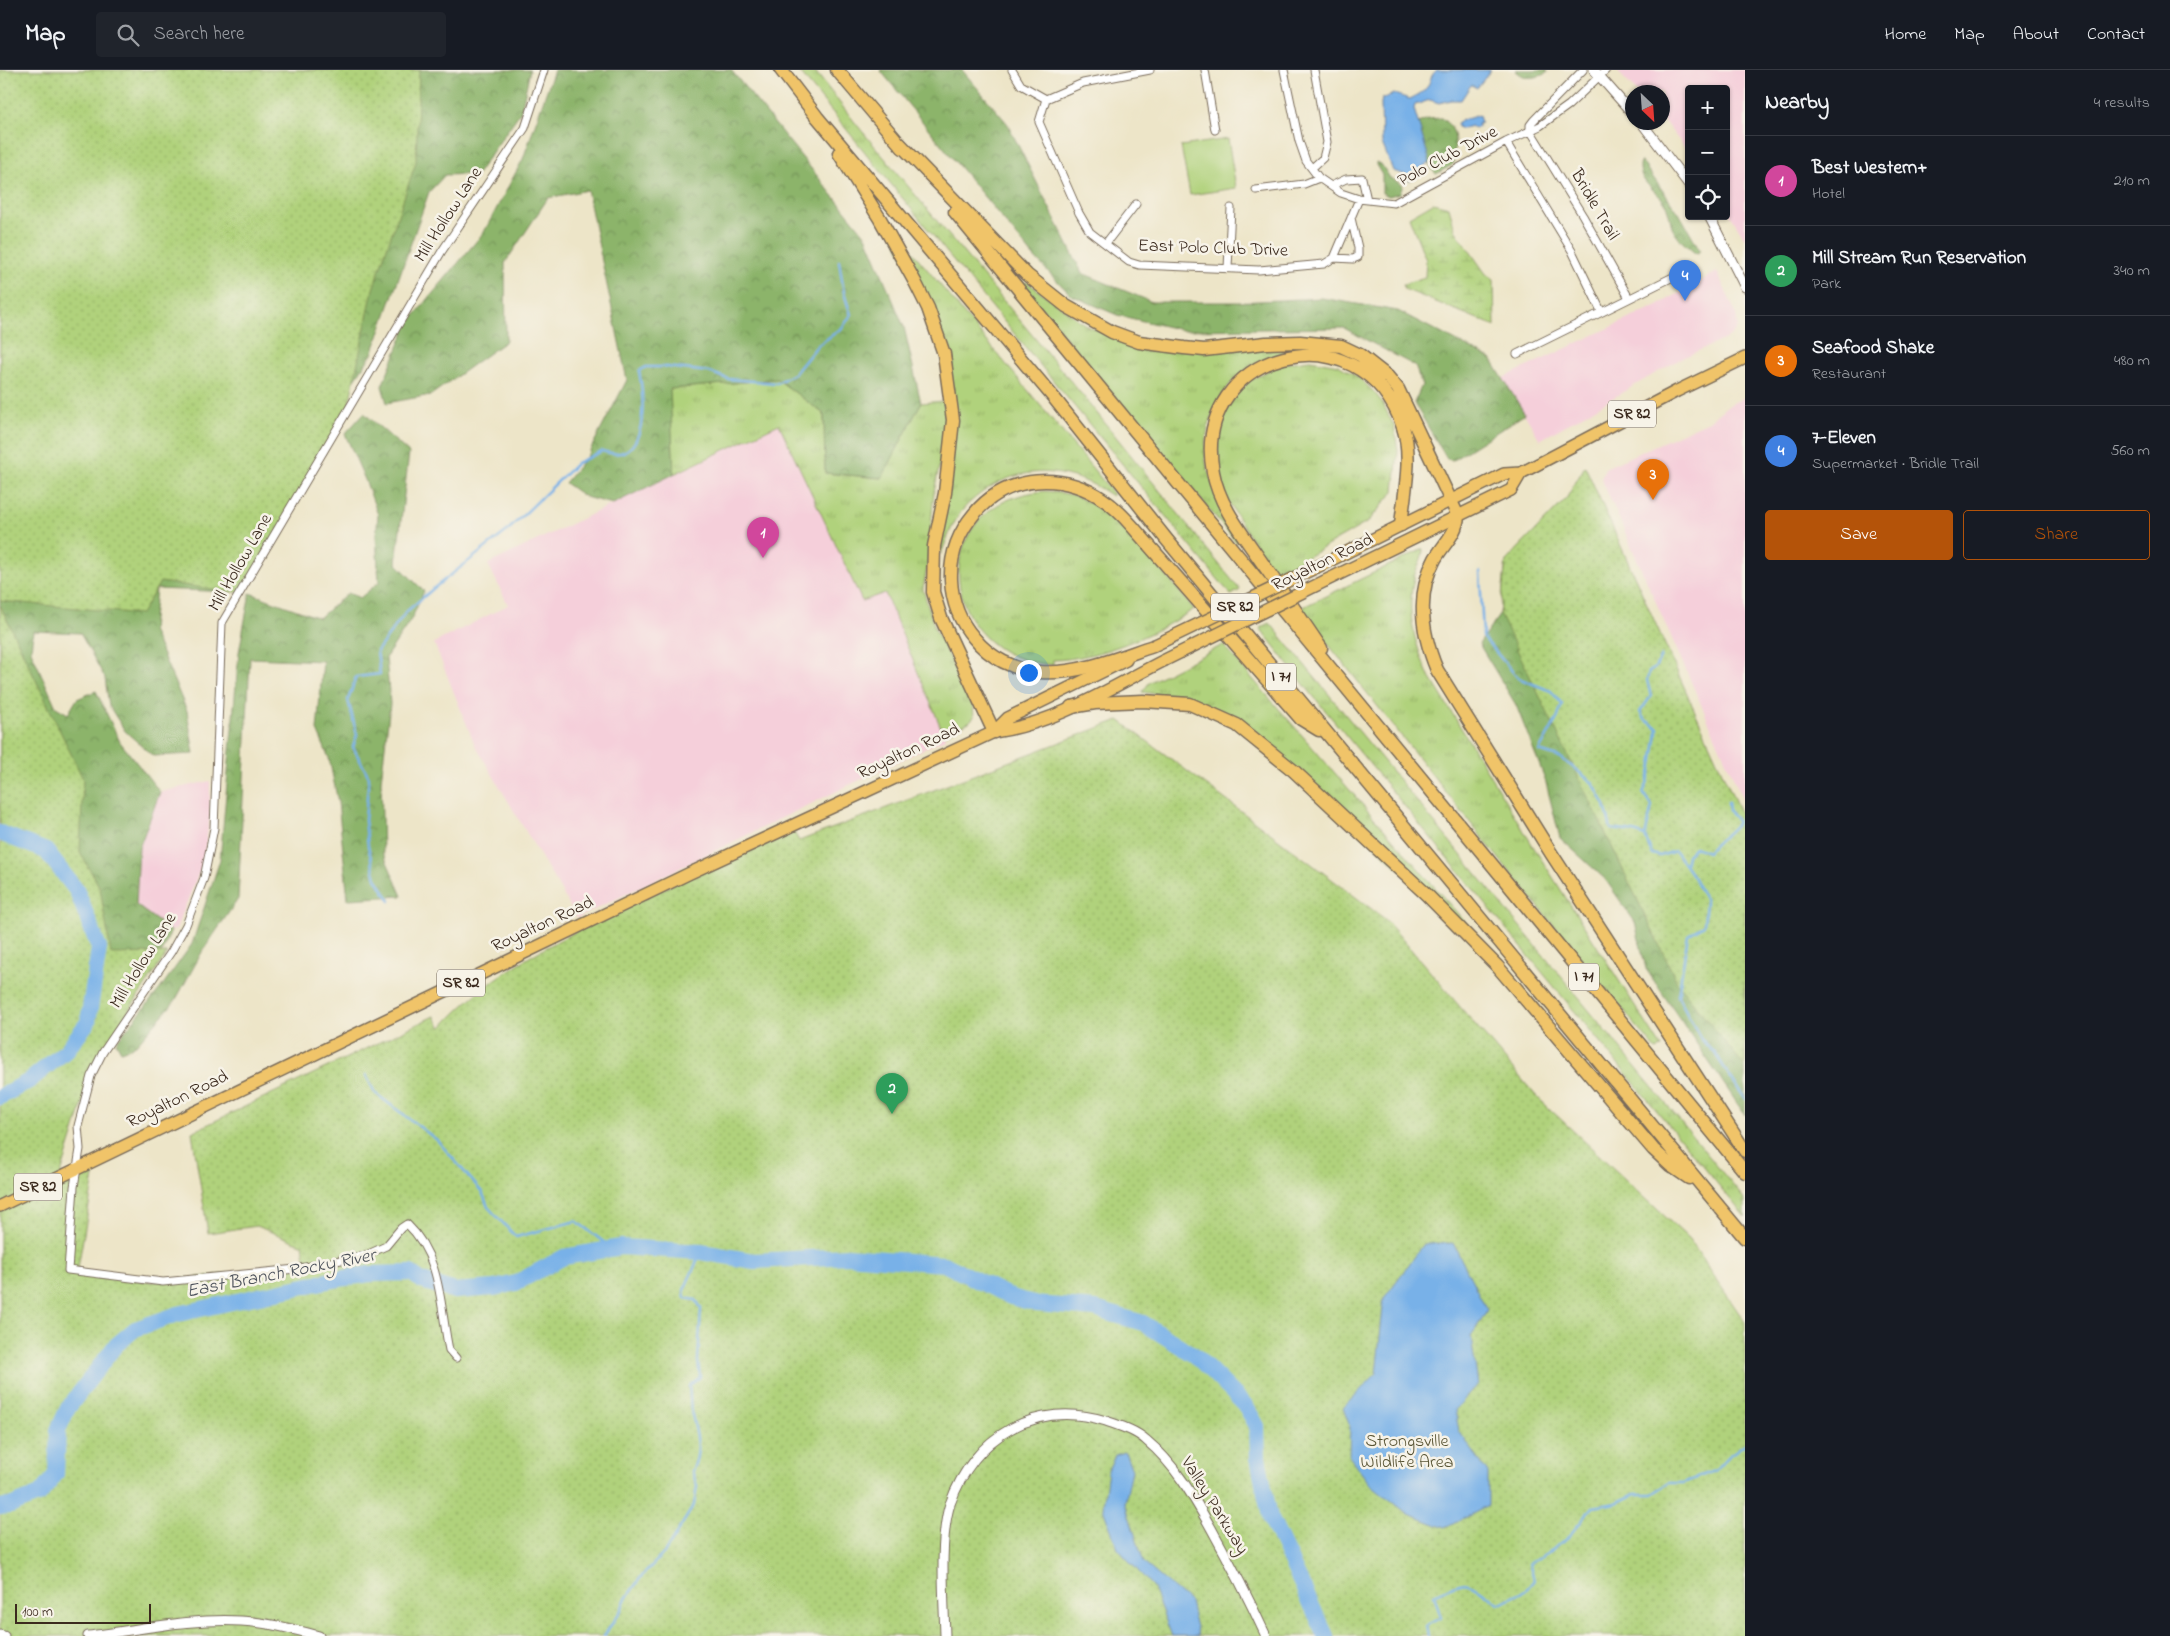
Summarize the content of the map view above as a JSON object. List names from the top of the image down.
{
  "streets": {
    "highway": ["I 71"],
    "main road": ["SR 82", "Royalton Road"],
    "street": [
      "Polo Club Drive",
      "Bridle Trail",
      "Mill Hollow Lane",
      "East Polo Club Drive",
      "Valley Parkway"
    ]
  },
  "crossings": [
    ["Polo Club Drive", "Bridle Trail"],
    ["Mill Hollow Lane", "Royalton Road"]
  ],
  "water": ["East Branch Rocky River"],
  "parks": ["Strongsville Wildlife Area"],
  "scale_bar": "100 m",
  "north": "bottom right",
  "page": {
    "header": "Map",
    "search": "Search here",
    "nav": [
      "Home",
      "Map",
      "About",
      "Contact"
    ],
    "heading": ["Nearby", "4 results"],
    "map_buttons": ["+", "−"],
    "list": [
      {
        "mark": "1",
        "name": "Best Western+",
        "note": "Hotel",
        "value": "210 m"
      },
      {
        "mark": "2",
        "name": "Mill Stream Run Reservation",
        "note": "Park",
        "value": "340 m"
      },
      {
        "mark": "3",
        "name": "Seafood Shake",
        "note": "Restaurant",
        "value": "480 m"
      },
      {
        "mark": "4",
        "name": "7-Eleven",
        "note": "Supermarket · Bridle Trail",
        "value": "560 m"
      }
    ],
    "pins": [
      "4",
      "3",
      "1",
      "2"
    ],
    "buttons": ["Save", "Share"],
    "scale": "100 m"
  }
}
